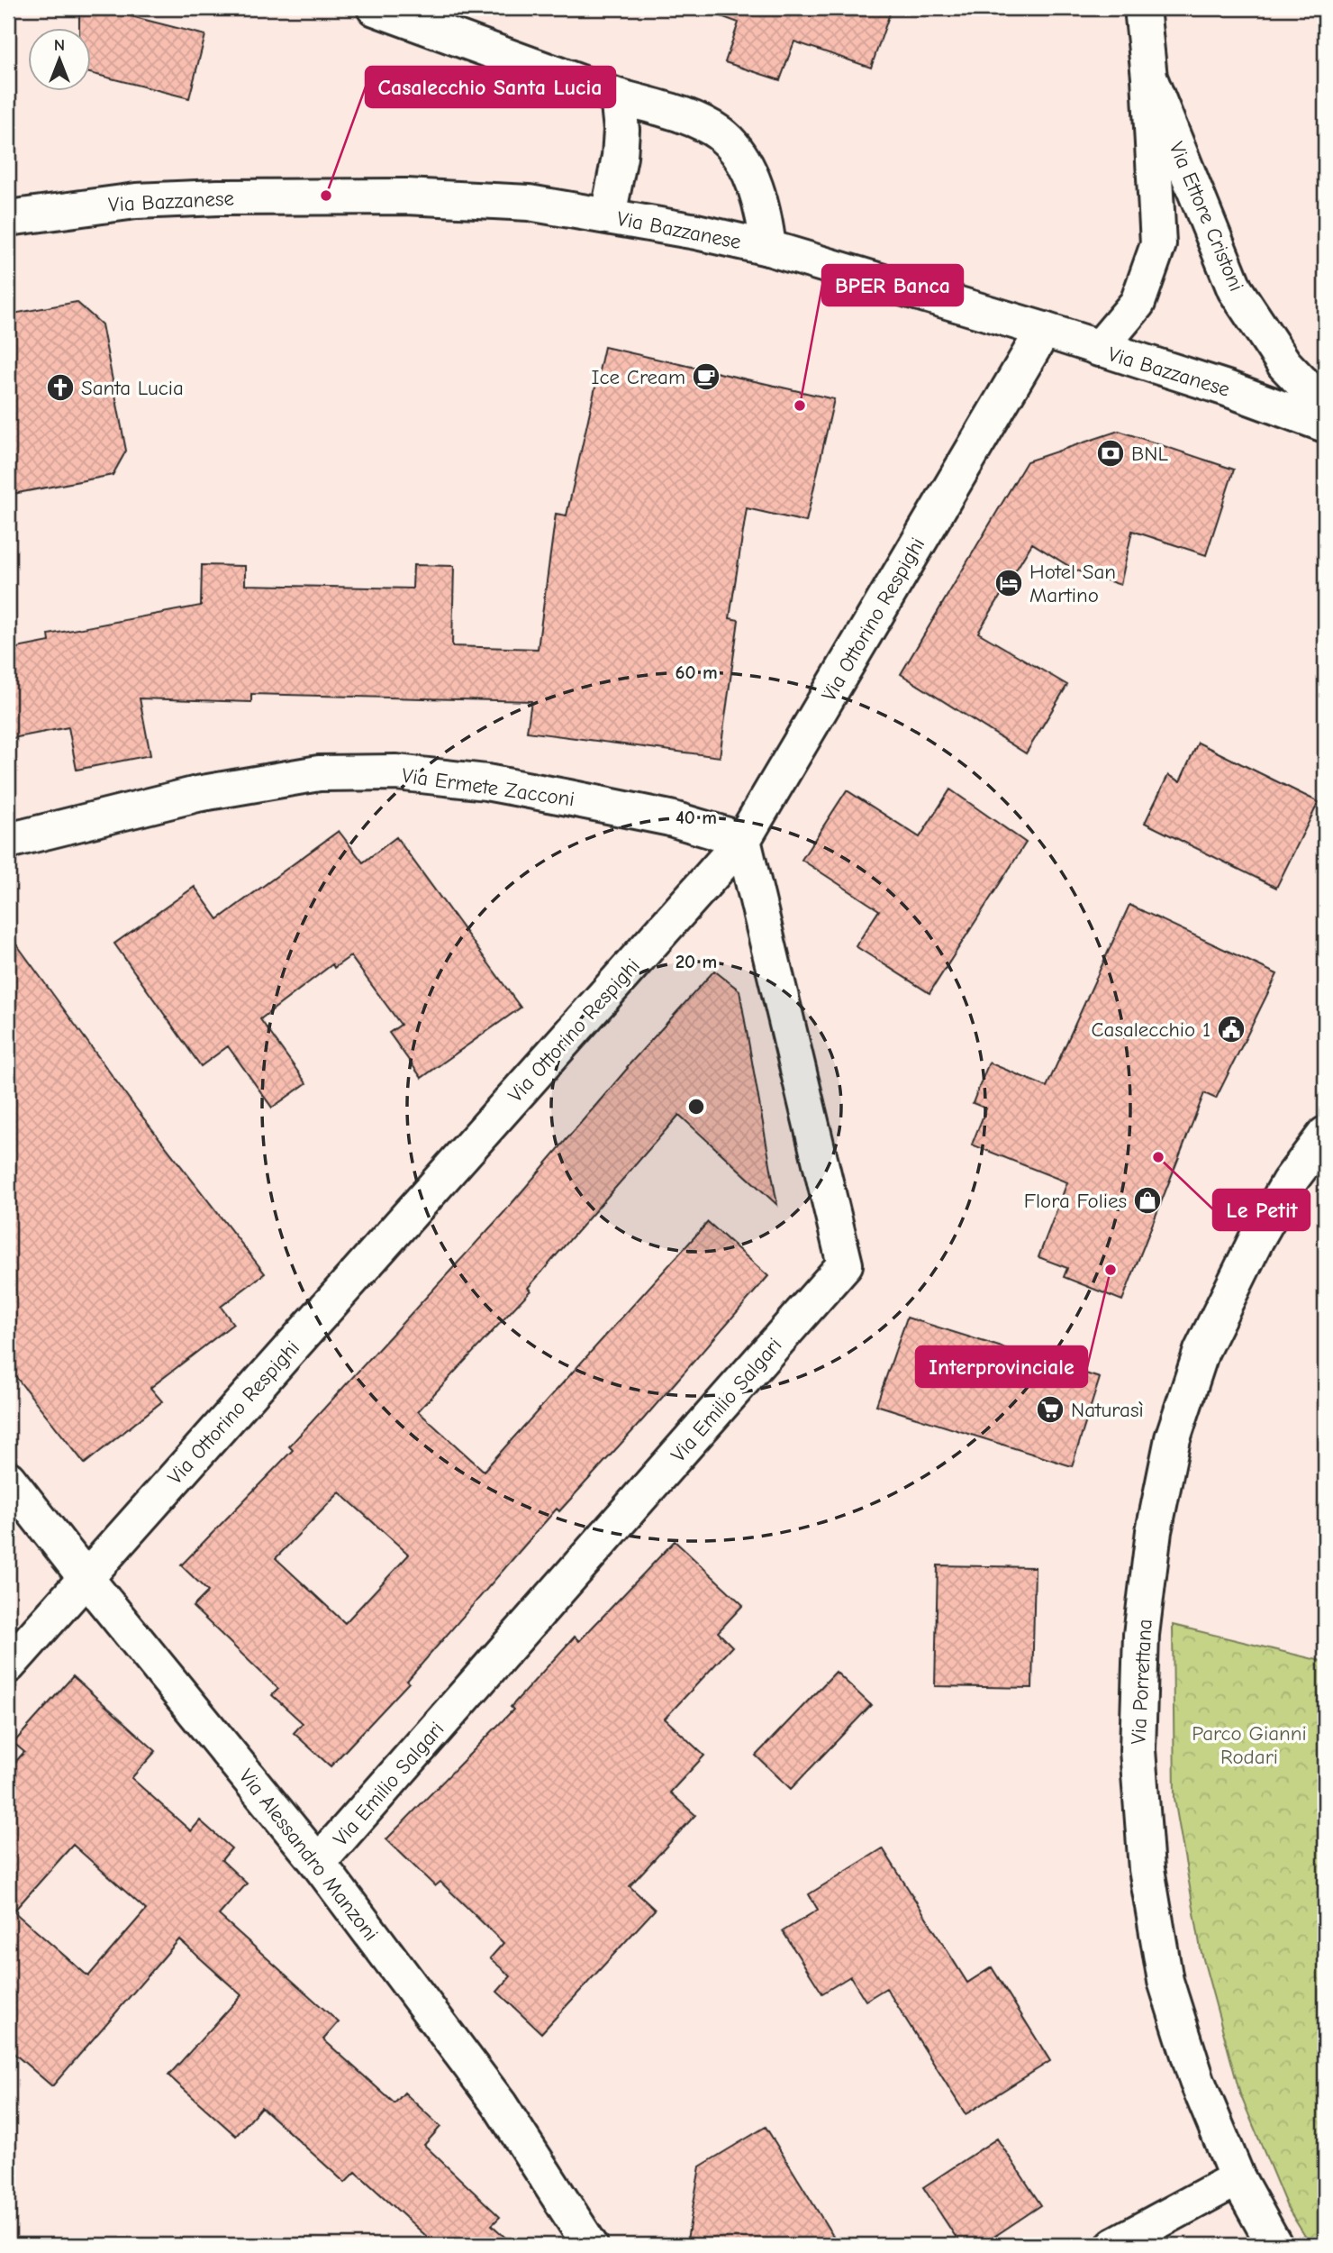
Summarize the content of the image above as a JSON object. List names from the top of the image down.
{
  "streets": {
    "street": [
      "Via Bazzanese",
      "Via Ettore Cristoni",
      "Via Ottorino Respighi",
      "Via Ermete Zacconi",
      "Via Emilio Salgari",
      "Via Porrettana",
      "Via Alessandro Manzoni"
    ]
  },
  "crossings": [
    ["Via Bazzanese", "Via Ettore Cristoni"],
    ["Via Bazzanese", "Via Ottorino Respighi"],
    ["Via Ottorino Respighi", "Via Ermete Zacconi"],
    ["Via Ottorino Respighi", "Via Emilio Salgari"],
    ["Via Ottorino Respighi", "Via Alessandro Manzoni"],
    ["Via Ermete Zacconi", "Via Emilio Salgari"],
    ["Via Emilio Salgari", "Via Alessandro Manzoni"]
  ],
  "parks": ["Parco Gianni Rodari"],
  "places": {
    "other": [
      "Casalecchio Santa Lucia",
      "BPER Banca",
      "Le Petit",
      "Interprovinciale"
    ],
    "cafe": ["Ice Cream"],
    "church": ["Santa Lucia"],
    "bank": ["BNL"],
    "hotel": ["Hotel San Martino"],
    "public building": ["Casalecchio 1"],
    "shop": ["Flora Folies"],
    "supermarket": ["Naturasì"]
  },
  "north": "top",
  "rings": ["60 m", "40 m", "20 m"]
}
